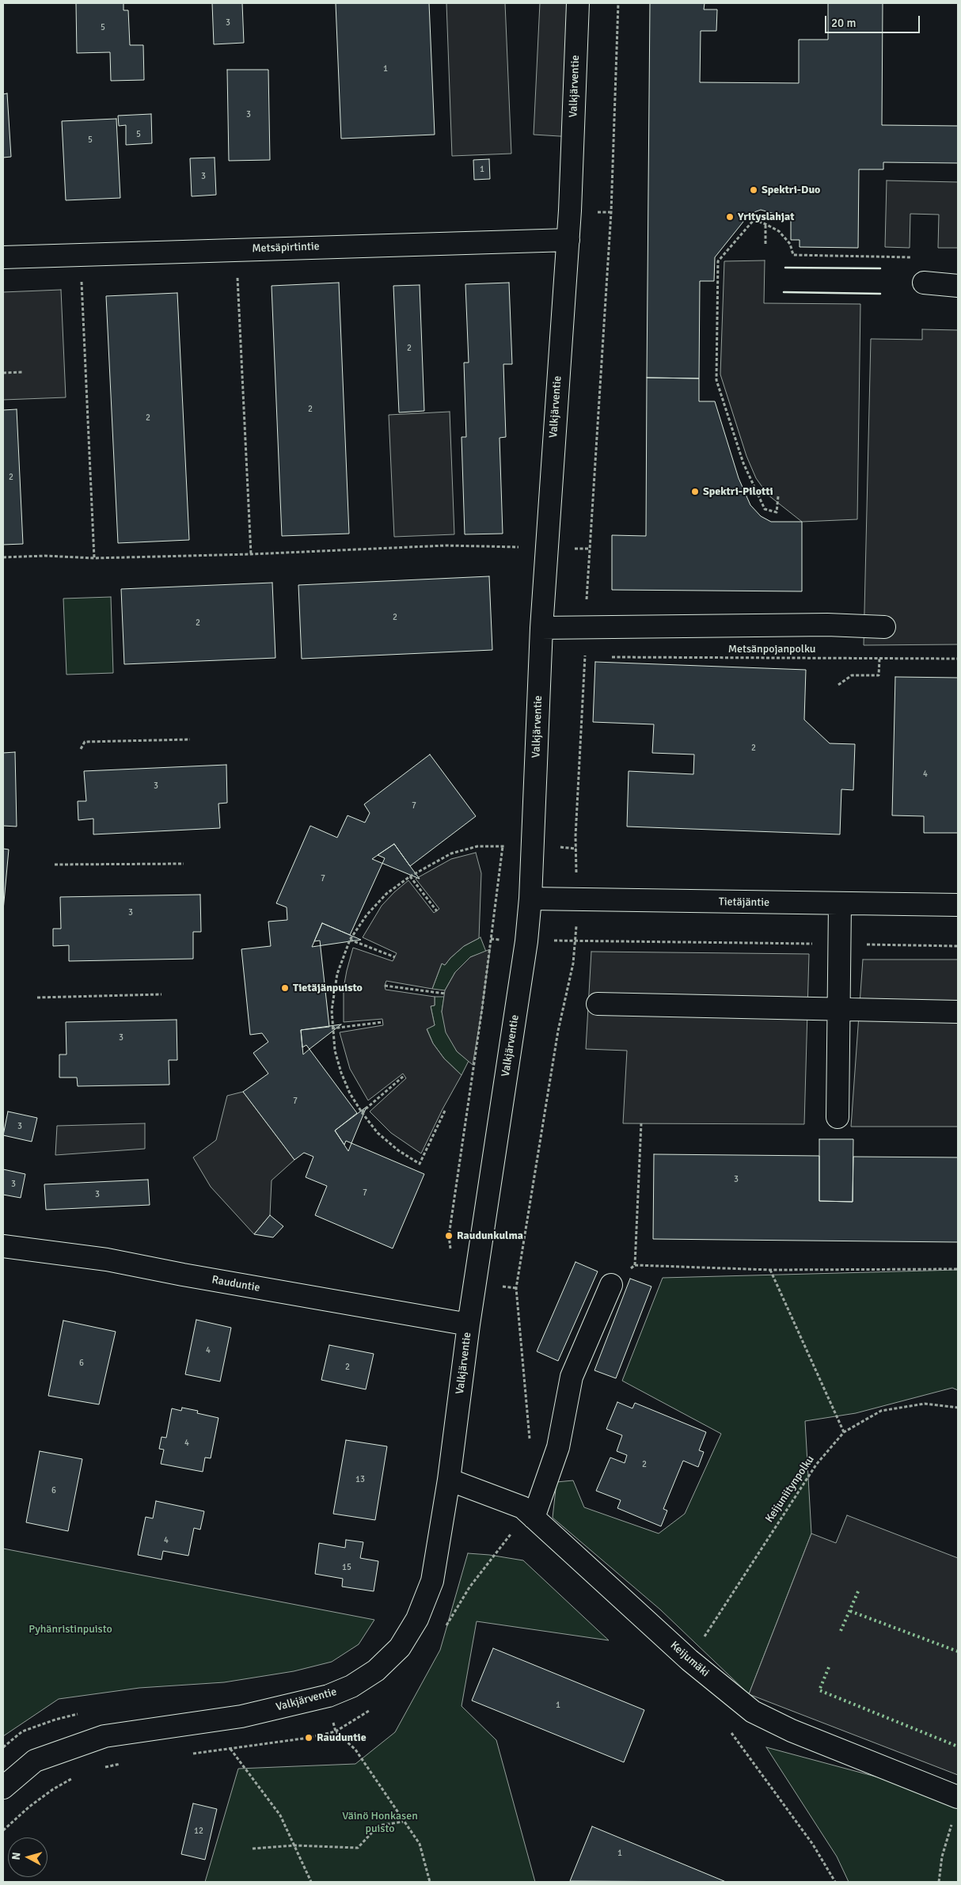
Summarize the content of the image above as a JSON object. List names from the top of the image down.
{
  "streets": {
    "street": [
      "Valkjärventie",
      "Metsäpirtintie",
      "Tietäjäntie",
      "Rauduntie",
      "Keijumäki"
    ],
    "path": ["Metsänpojanpolku", "Keijuniitynpolku"]
  },
  "crossings": [
    ["Valkjärventie", "Metsäpirtintie"],
    ["Valkjärventie", "Tietäjäntie"],
    ["Valkjärventie", "Rauduntie"],
    ["Valkjärventie", "Keijumäki"],
    ["Keijuniitynpolku", "Keijumäki"]
  ],
  "parks": ["Pyhänristinpuisto", "Väinö Honkasen puisto"],
  "places": [
    "Spektri-Duo",
    "Yrityslahjat",
    "Spektri-Pilotti",
    "Tietäjänpuisto",
    "Raudunkulma",
    "Rauduntie"
  ],
  "house_numbers": [
    "3",
    "5",
    "1",
    "3",
    "5",
    "5",
    "1",
    "3",
    "2",
    "2",
    "2",
    "2",
    "2",
    "2",
    "2",
    "4",
    "3",
    "7",
    "7",
    "3",
    "3",
    "7",
    "3",
    "3",
    "3",
    "7",
    "3",
    "4",
    "6",
    "2",
    "4",
    "2",
    "13",
    "6",
    "4",
    "15",
    "1",
    "12",
    "1"
  ],
  "scale_bar": "20 m",
  "north": "left"
}
